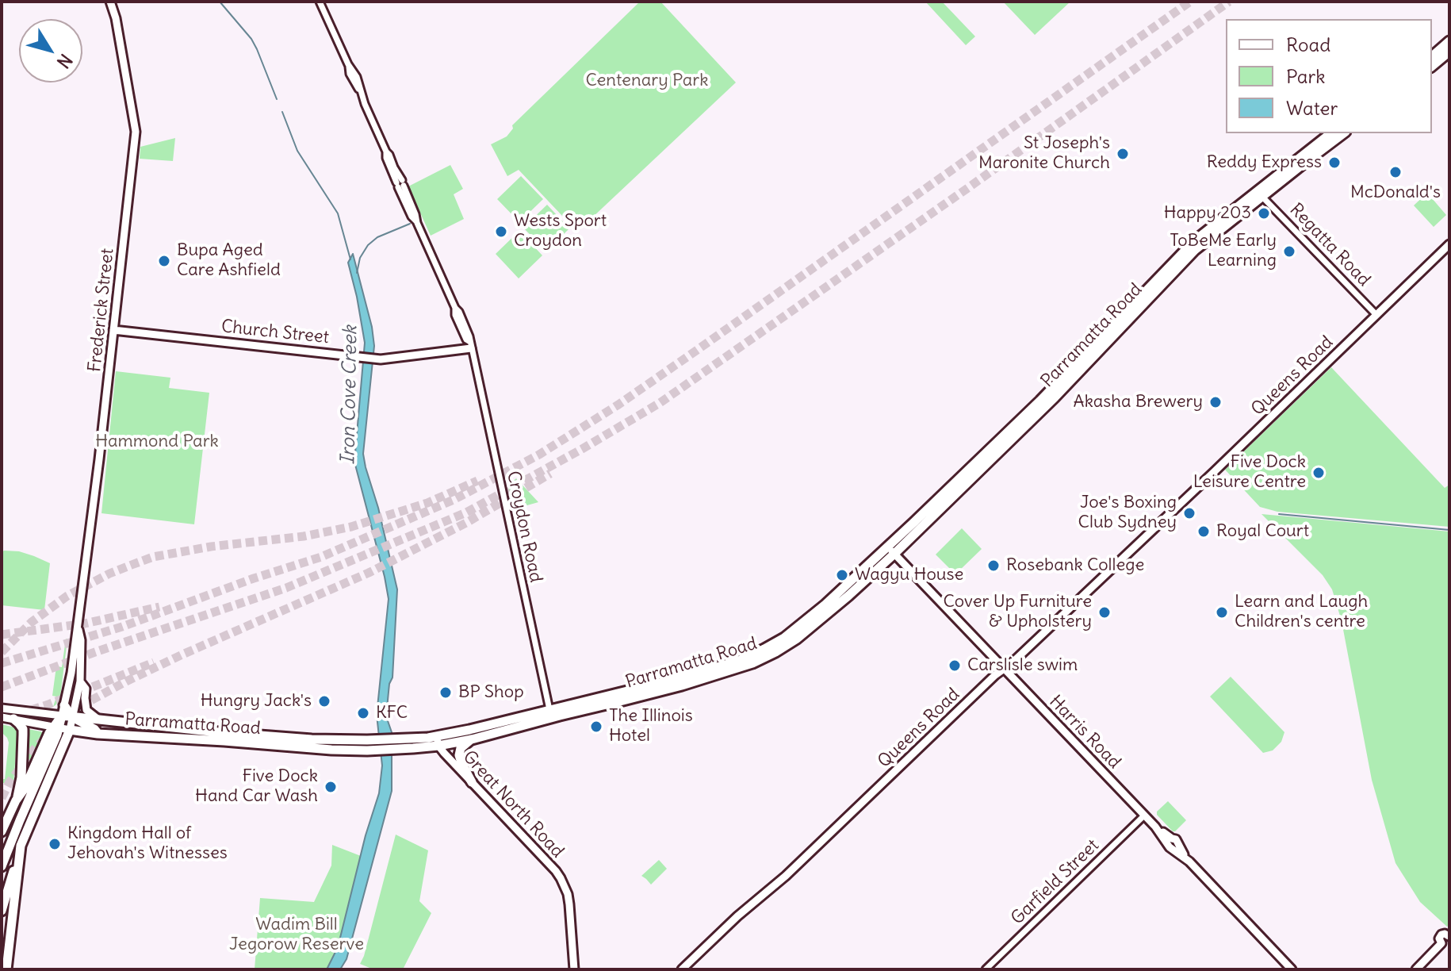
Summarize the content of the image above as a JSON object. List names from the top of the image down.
{
  "streets": {
    "highway": ["Parramatta Road"],
    "main road": [
      "Frederick Street",
      "Church Street",
      "Queens Road",
      "Harris Road",
      "Great North Road"
    ],
    "street": ["Regatta Road", "Croydon Road", "Garfield Street"]
  },
  "crossings": [
    ["Regatta Road", "Parramatta Road"],
    ["Regatta Road", "Queens Road"],
    ["Frederick Street", "Church Street"],
    ["Frederick Street", "Parramatta Road"],
    ["Church Street", "Croydon Road"],
    ["Parramatta Road", "Croydon Road"],
    ["Parramatta Road", "Harris Road"],
    ["Parramatta Road", "Great North Road"],
    ["Queens Road", "Harris Road"],
    ["Harris Road", "Garfield Street"]
  ],
  "water": ["Iron Cove Creek"],
  "parks": ["Centenary Park", "Hammond Park", "Wadim Bill Jegorow Reserve"],
  "places": [
    "St Joseph's Maronite Church",
    "Reddy Express",
    "McDonald's",
    "Happy 203",
    "Wests Sport Croydon",
    "ToBeMe Early Learning",
    "Bupa Aged Care Ashfield",
    "Akasha Brewery",
    "Five Dock Leisure Centre",
    "Joe's Boxing Club Sydney",
    "Royal Court",
    "Rosebank College",
    "Wagyu House",
    "Cover Up Furniture & Upholstery",
    "Learn and Laugh Children's centre",
    "Carslisle swim",
    "BP Shop",
    "Hungry Jack's",
    "KFC",
    "The Illinois Hotel",
    "Five Dock Hand Car Wash",
    "Kingdom Hall of Jehovah's Witnesses"
  ],
  "legend": ["Road", "Park", "Water"],
  "north": "bottom right"
}
